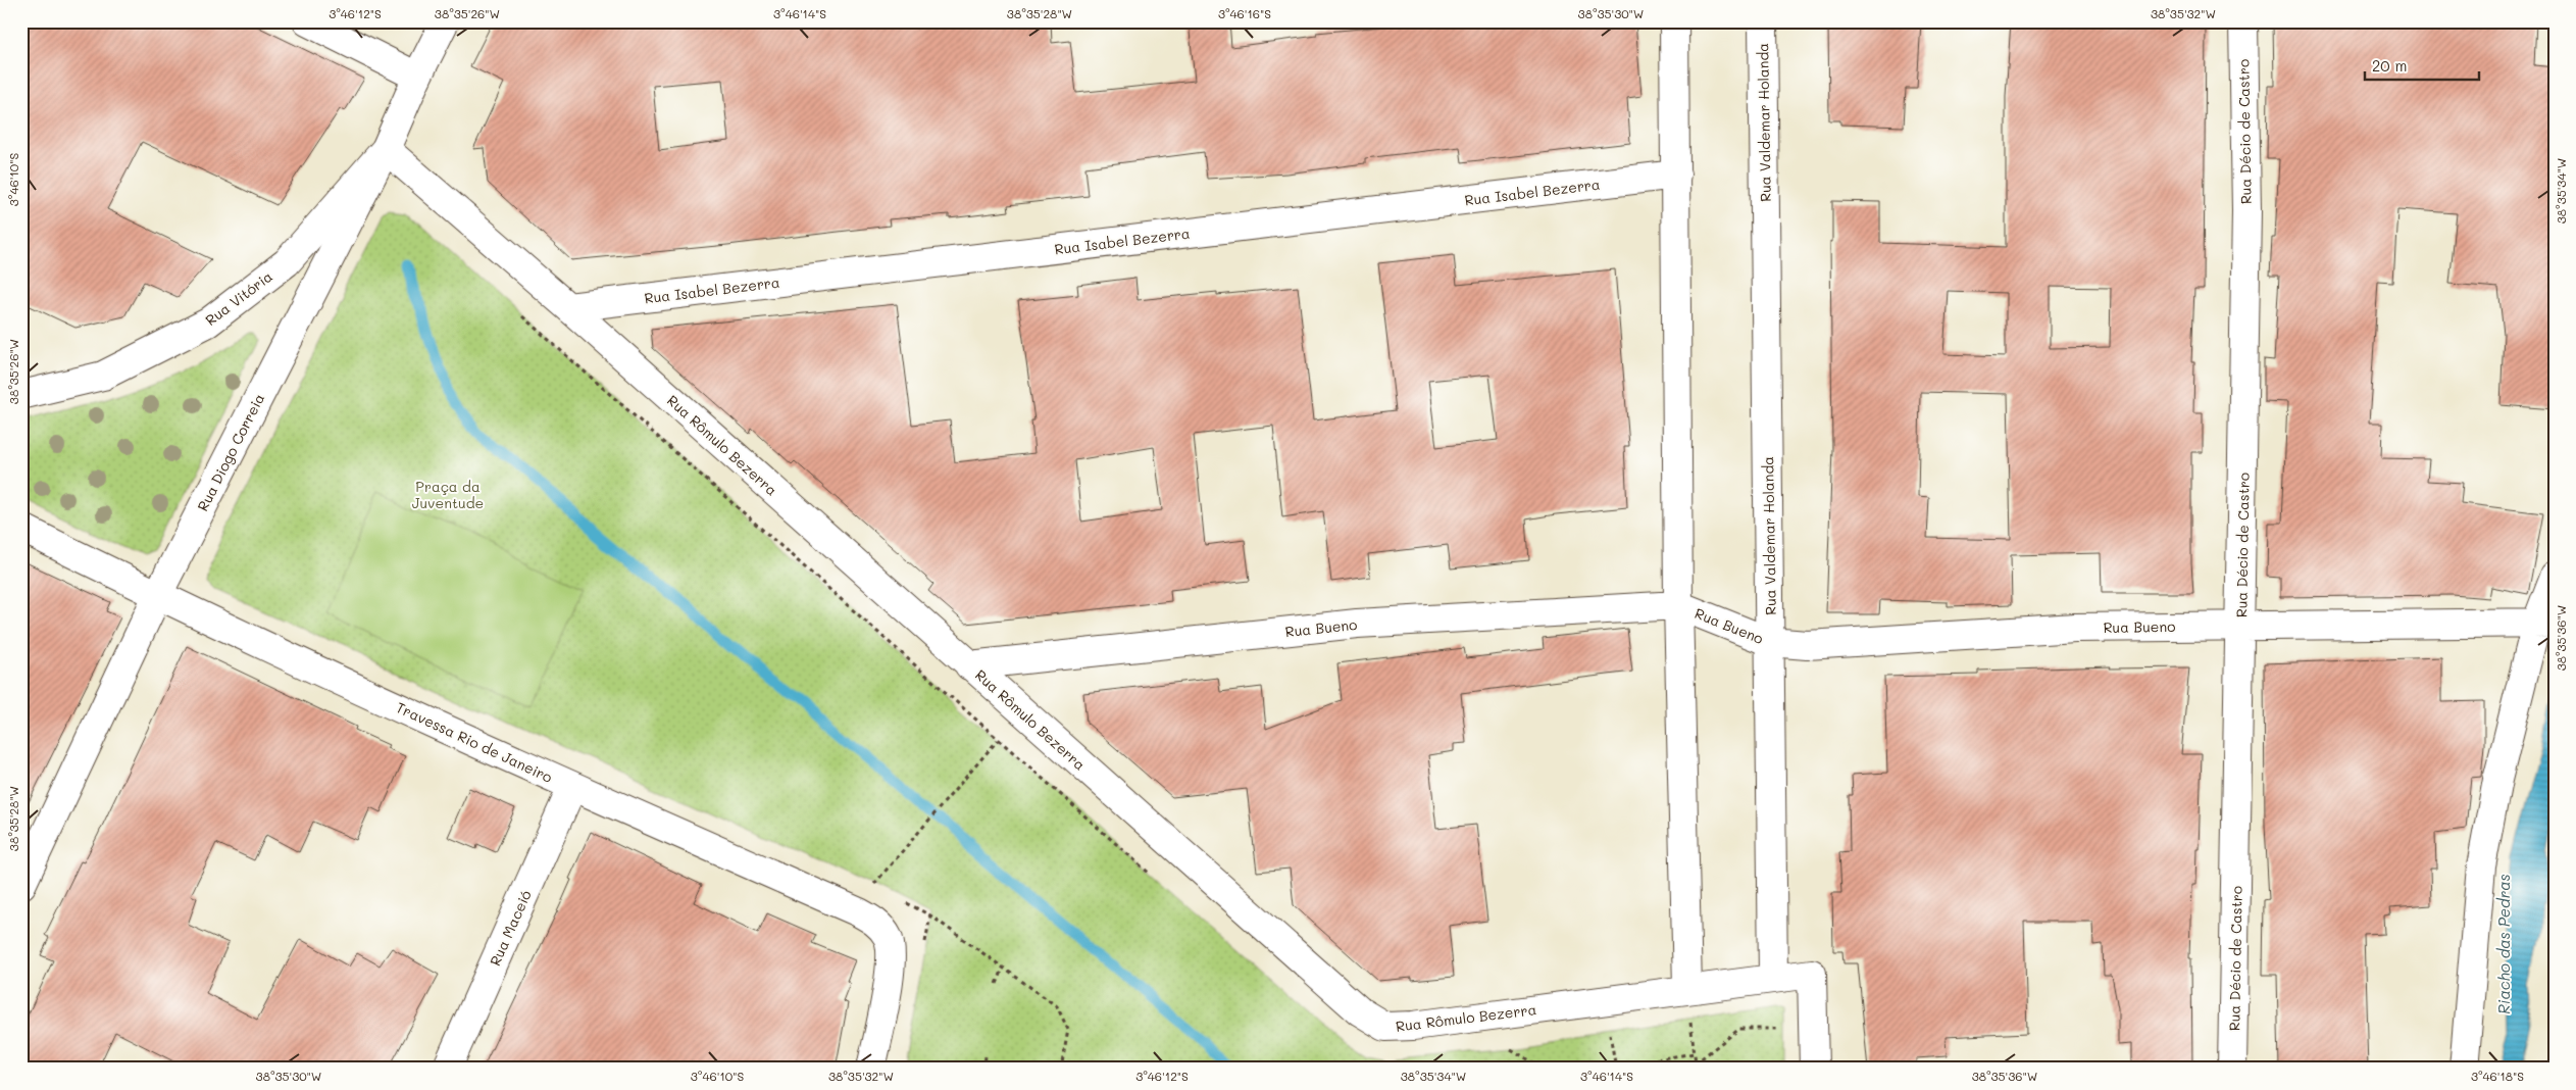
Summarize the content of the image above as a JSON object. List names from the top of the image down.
{
  "streets": {
    "street": [
      "Rua Valdemar Holanda",
      "Rua Décio de Castro",
      "Rua Isabel Bezerra",
      "Rua Vitória",
      "Rua Rômulo Bezerra",
      "Rua Diogo Correia",
      "Rua Bueno",
      "Travessa Rio de Janeiro",
      "Rua Maceió"
    ]
  },
  "crossings": [
    ["Rua Valdemar Holanda", "Rua Rômulo Bezerra"],
    ["Rua Valdemar Holanda", "Rua Bueno"],
    ["Rua Décio de Castro", "Rua Bueno"],
    ["Rua Isabel Bezerra", "Rua Rômulo Bezerra"],
    ["Rua Vitória", "Rua Rômulo Bezerra"],
    ["Rua Vitória", "Rua Diogo Correia"],
    ["Rua Rômulo Bezerra", "Rua Diogo Correia"],
    ["Rua Rômulo Bezerra", "Rua Bueno"],
    ["Rua Diogo Correia", "Travessa Rio de Janeiro"],
    ["Travessa Rio de Janeiro", "Rua Maceió"]
  ],
  "water": ["Riacho das Pedras"],
  "parks": ["Praça da Juventude"],
  "scale_bar": "20 m",
  "coordinates": [
    "3°46'12\"S",
    "38°35'26\"W",
    "3°46'14\"S",
    "38°35'28\"W",
    "3°46'16\"S",
    "38°35'30\"W",
    "38°35'32\"W",
    "3°46'10\"S",
    "38°35'34\"W",
    "38°35'36\"W",
    "3°46'18\"S"
  ]
}
